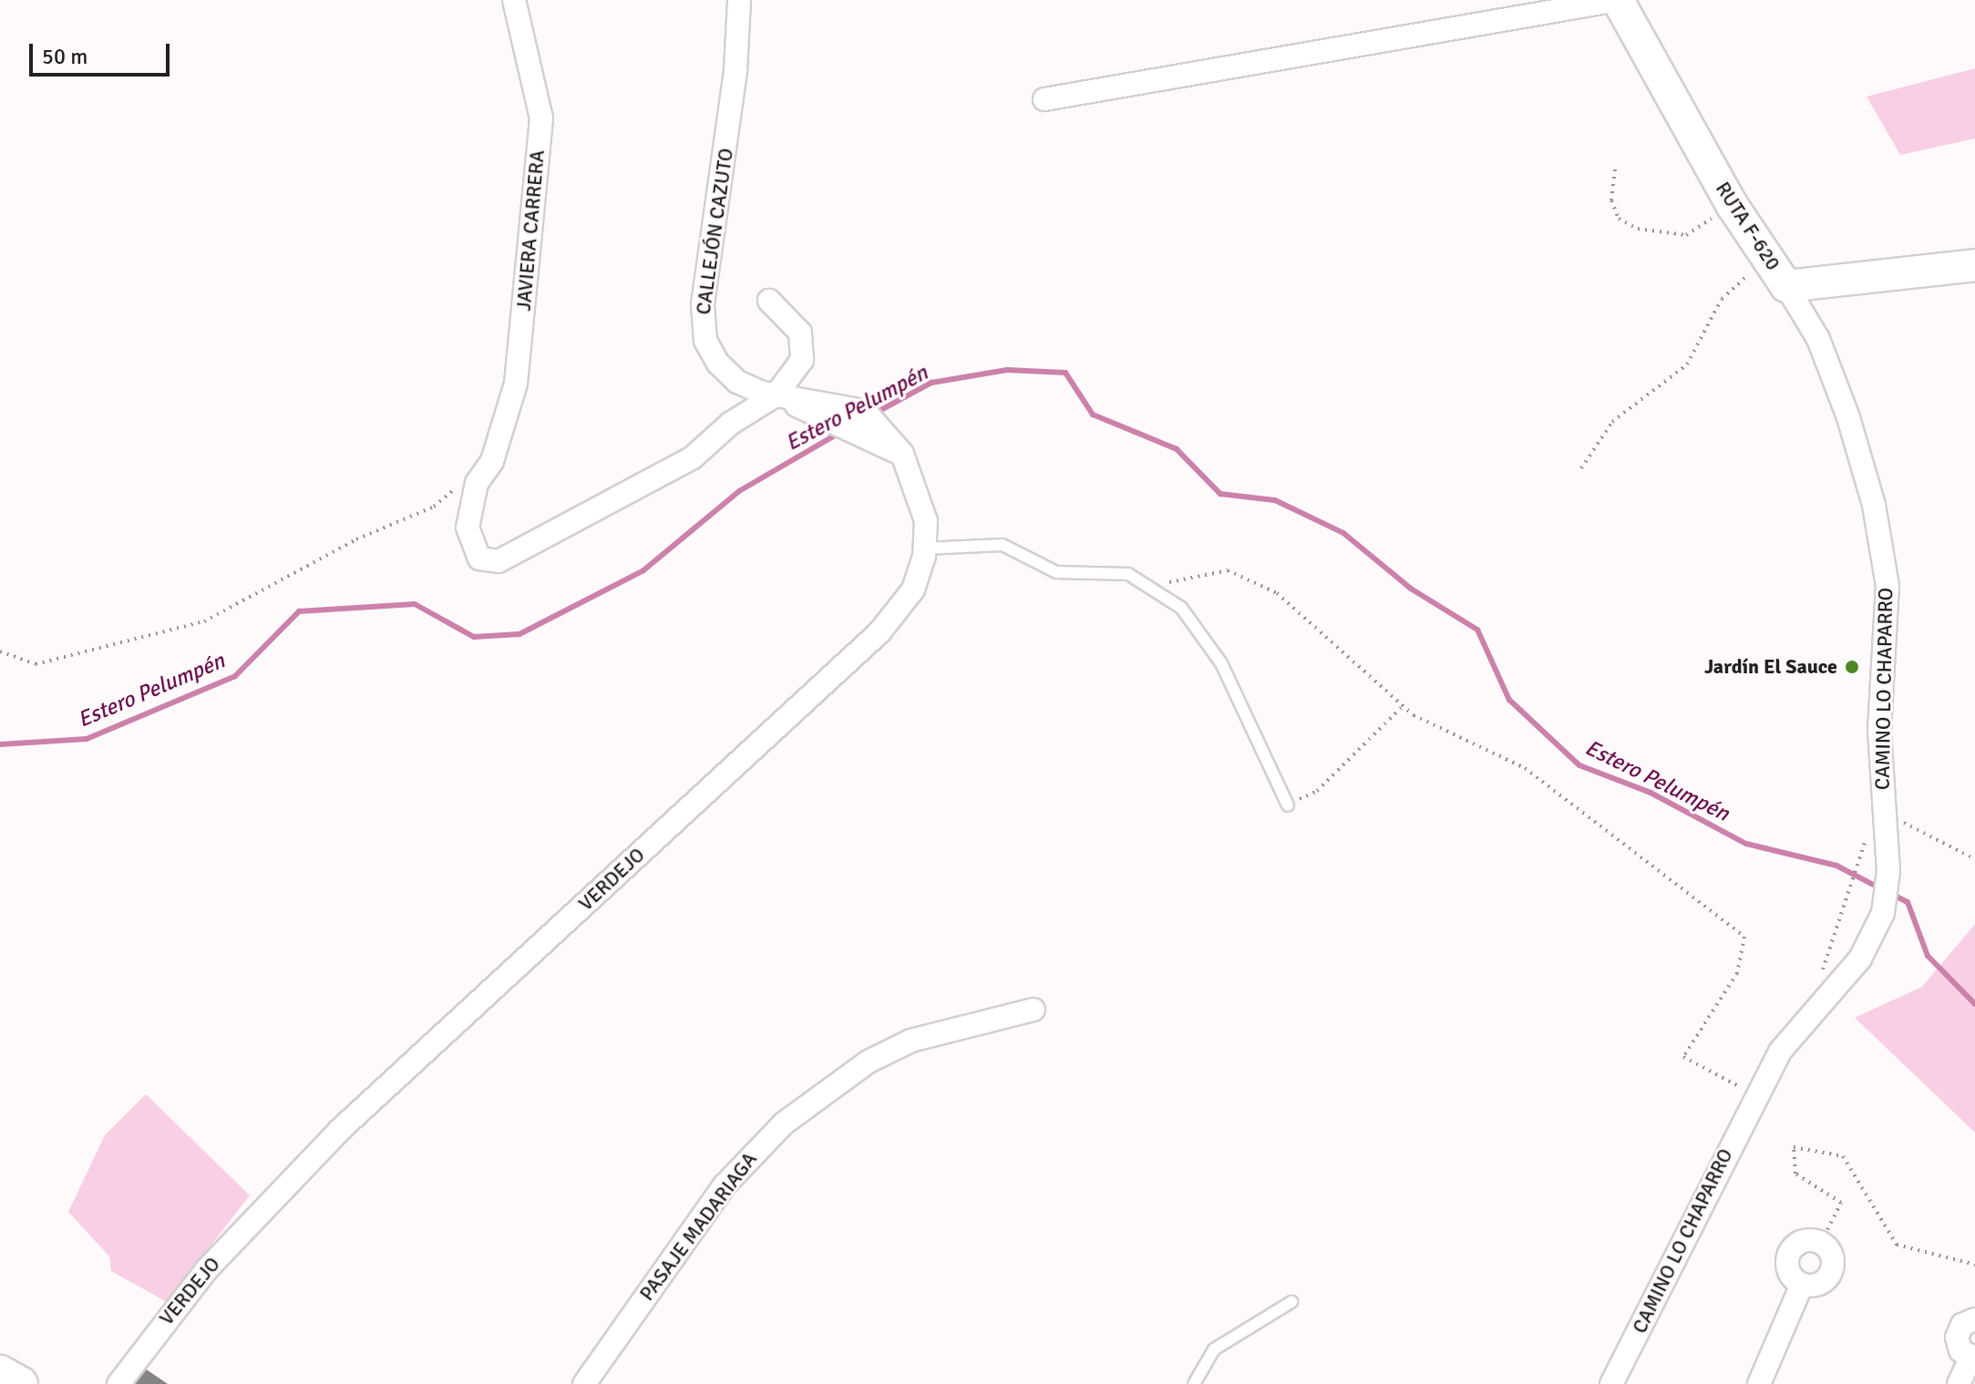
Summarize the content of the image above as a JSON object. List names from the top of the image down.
{
  "streets": {
    "street": [
      "RUTA F-620",
      "JAVIERA CARRERA",
      "CALLEJÓN CAZUTO",
      "CAMINO LO CHAPARRO",
      "VERDEJO",
      "PASAJE MADARIAGA"
    ]
  },
  "crossings": [
    ["RUTA F-620", "CAMINO LO CHAPARRO"],
    ["JAVIERA CARRERA", "CALLEJÓN CAZUTO"],
    ["CALLEJÓN CAZUTO", "VERDEJO"]
  ],
  "water": ["Estero Pelumpén"],
  "places": ["Jardín El Sauce"],
  "scale_bar": "50 m"
}
